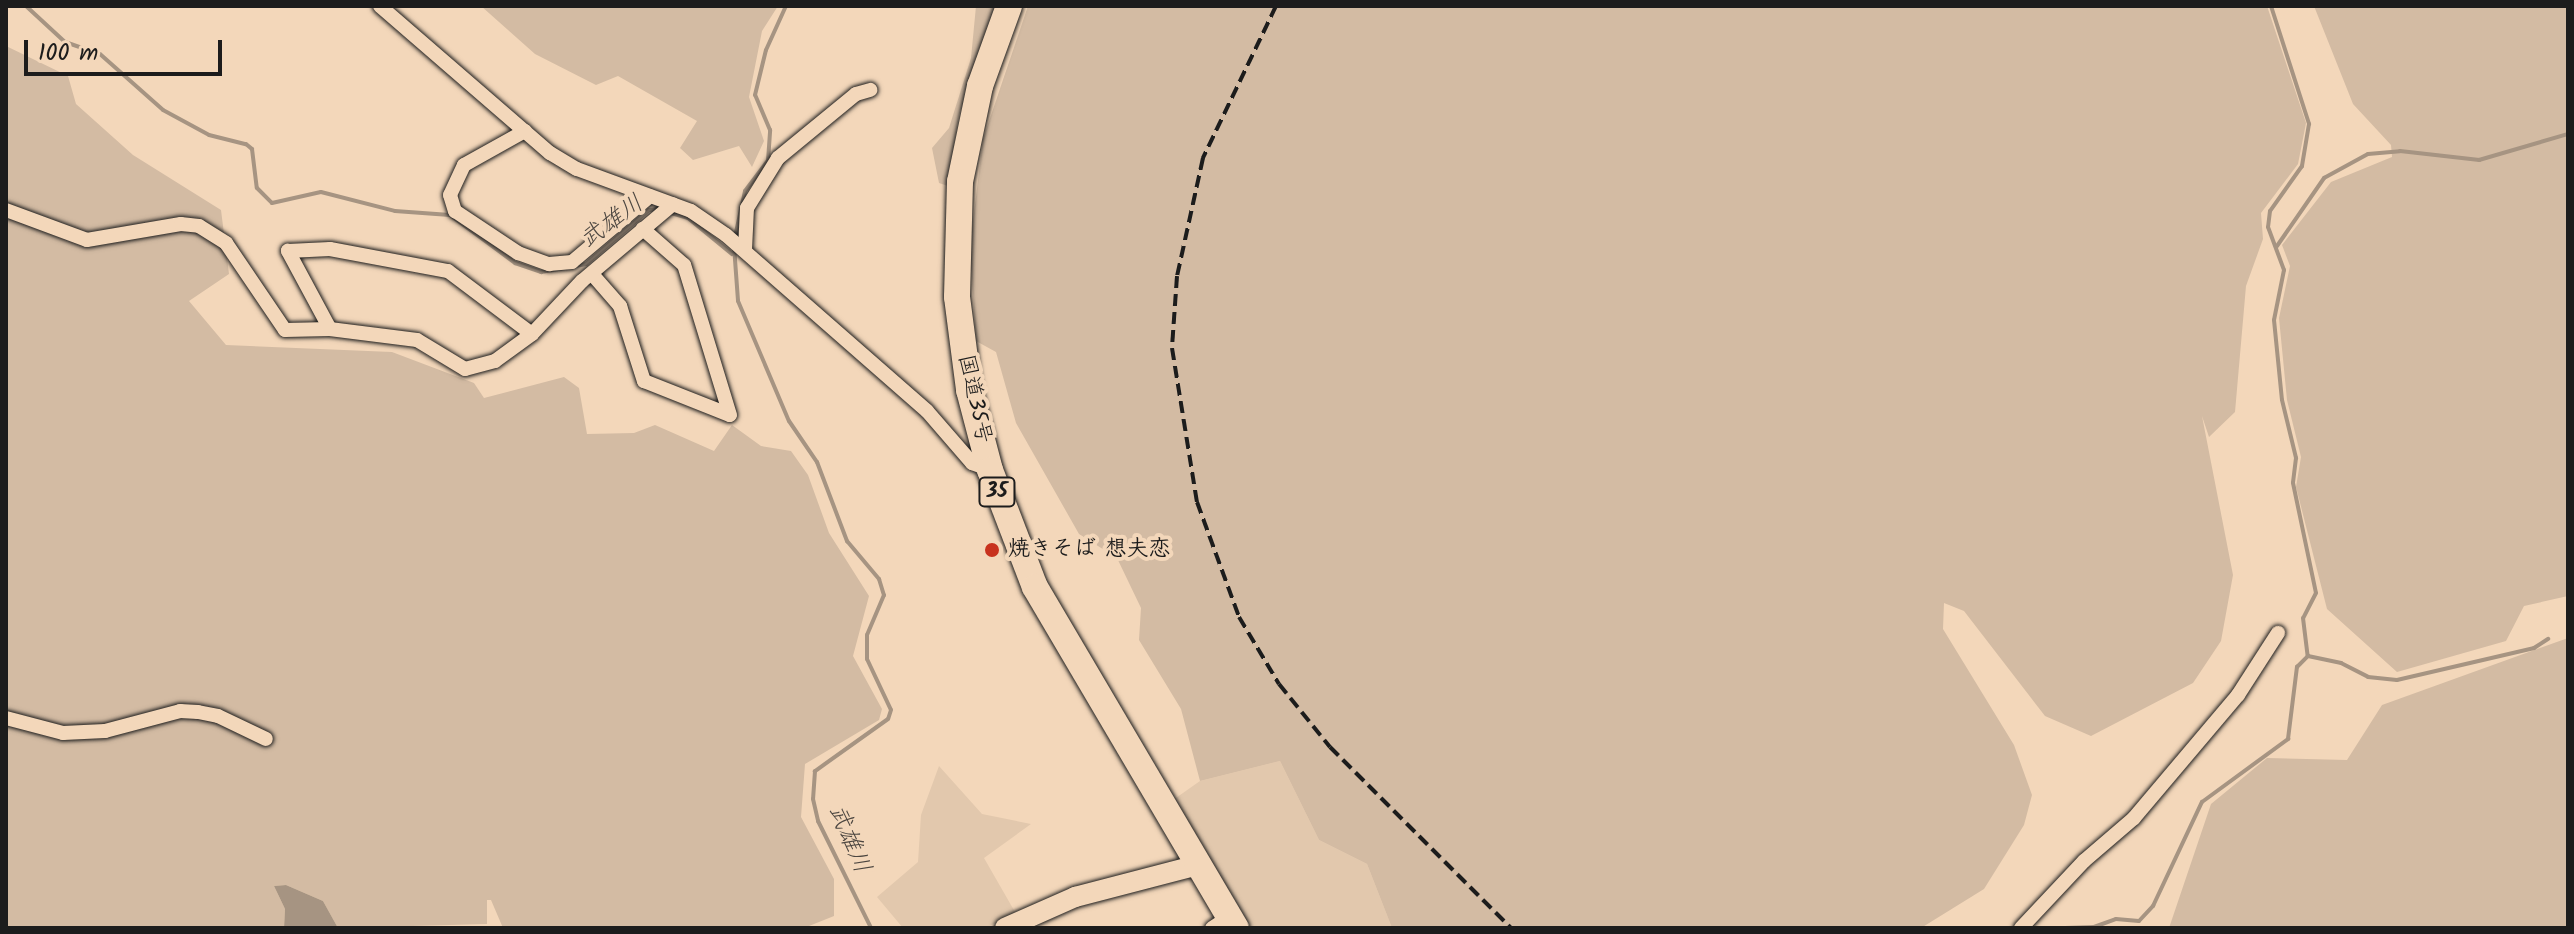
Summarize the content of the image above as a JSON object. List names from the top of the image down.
{
  "streets": {
    "highway": ["国道35号", "35"]
  },
  "water": ["武雄川"],
  "places": ["焼きそば 想夫恋"],
  "scale_bar": "100 m"
}
